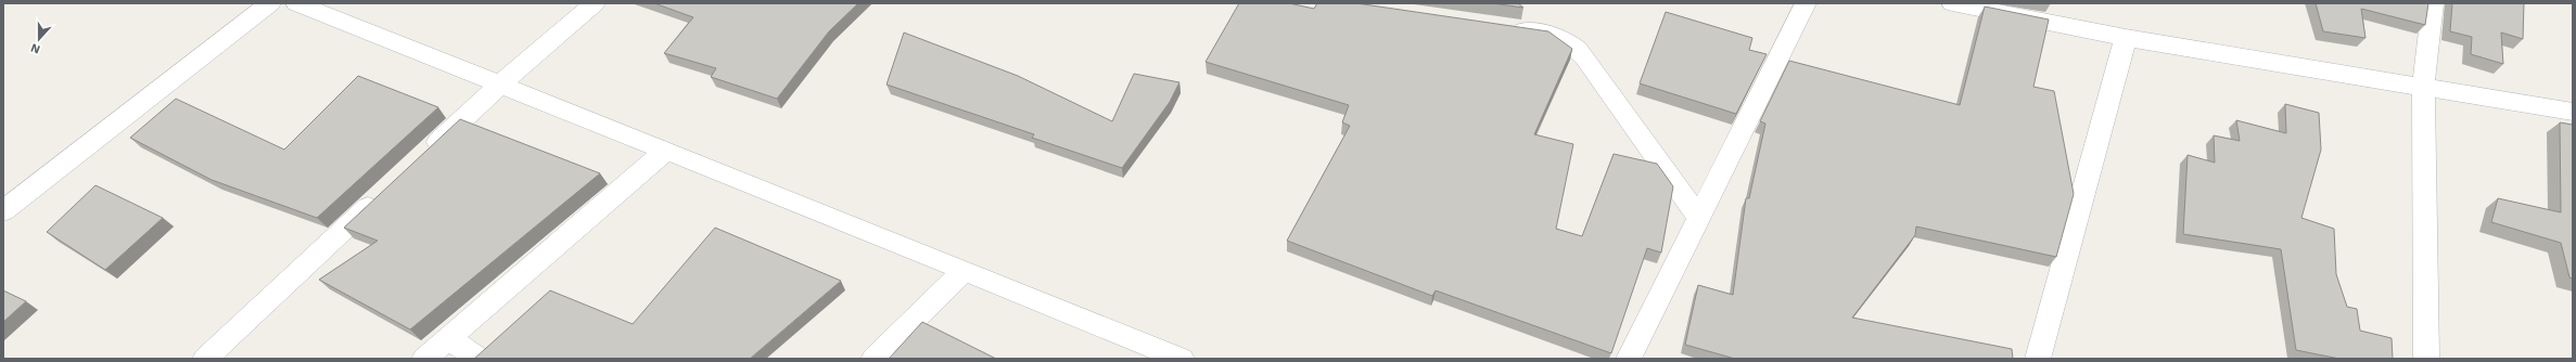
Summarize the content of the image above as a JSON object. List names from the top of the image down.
{
  "north": "bottom"
}
